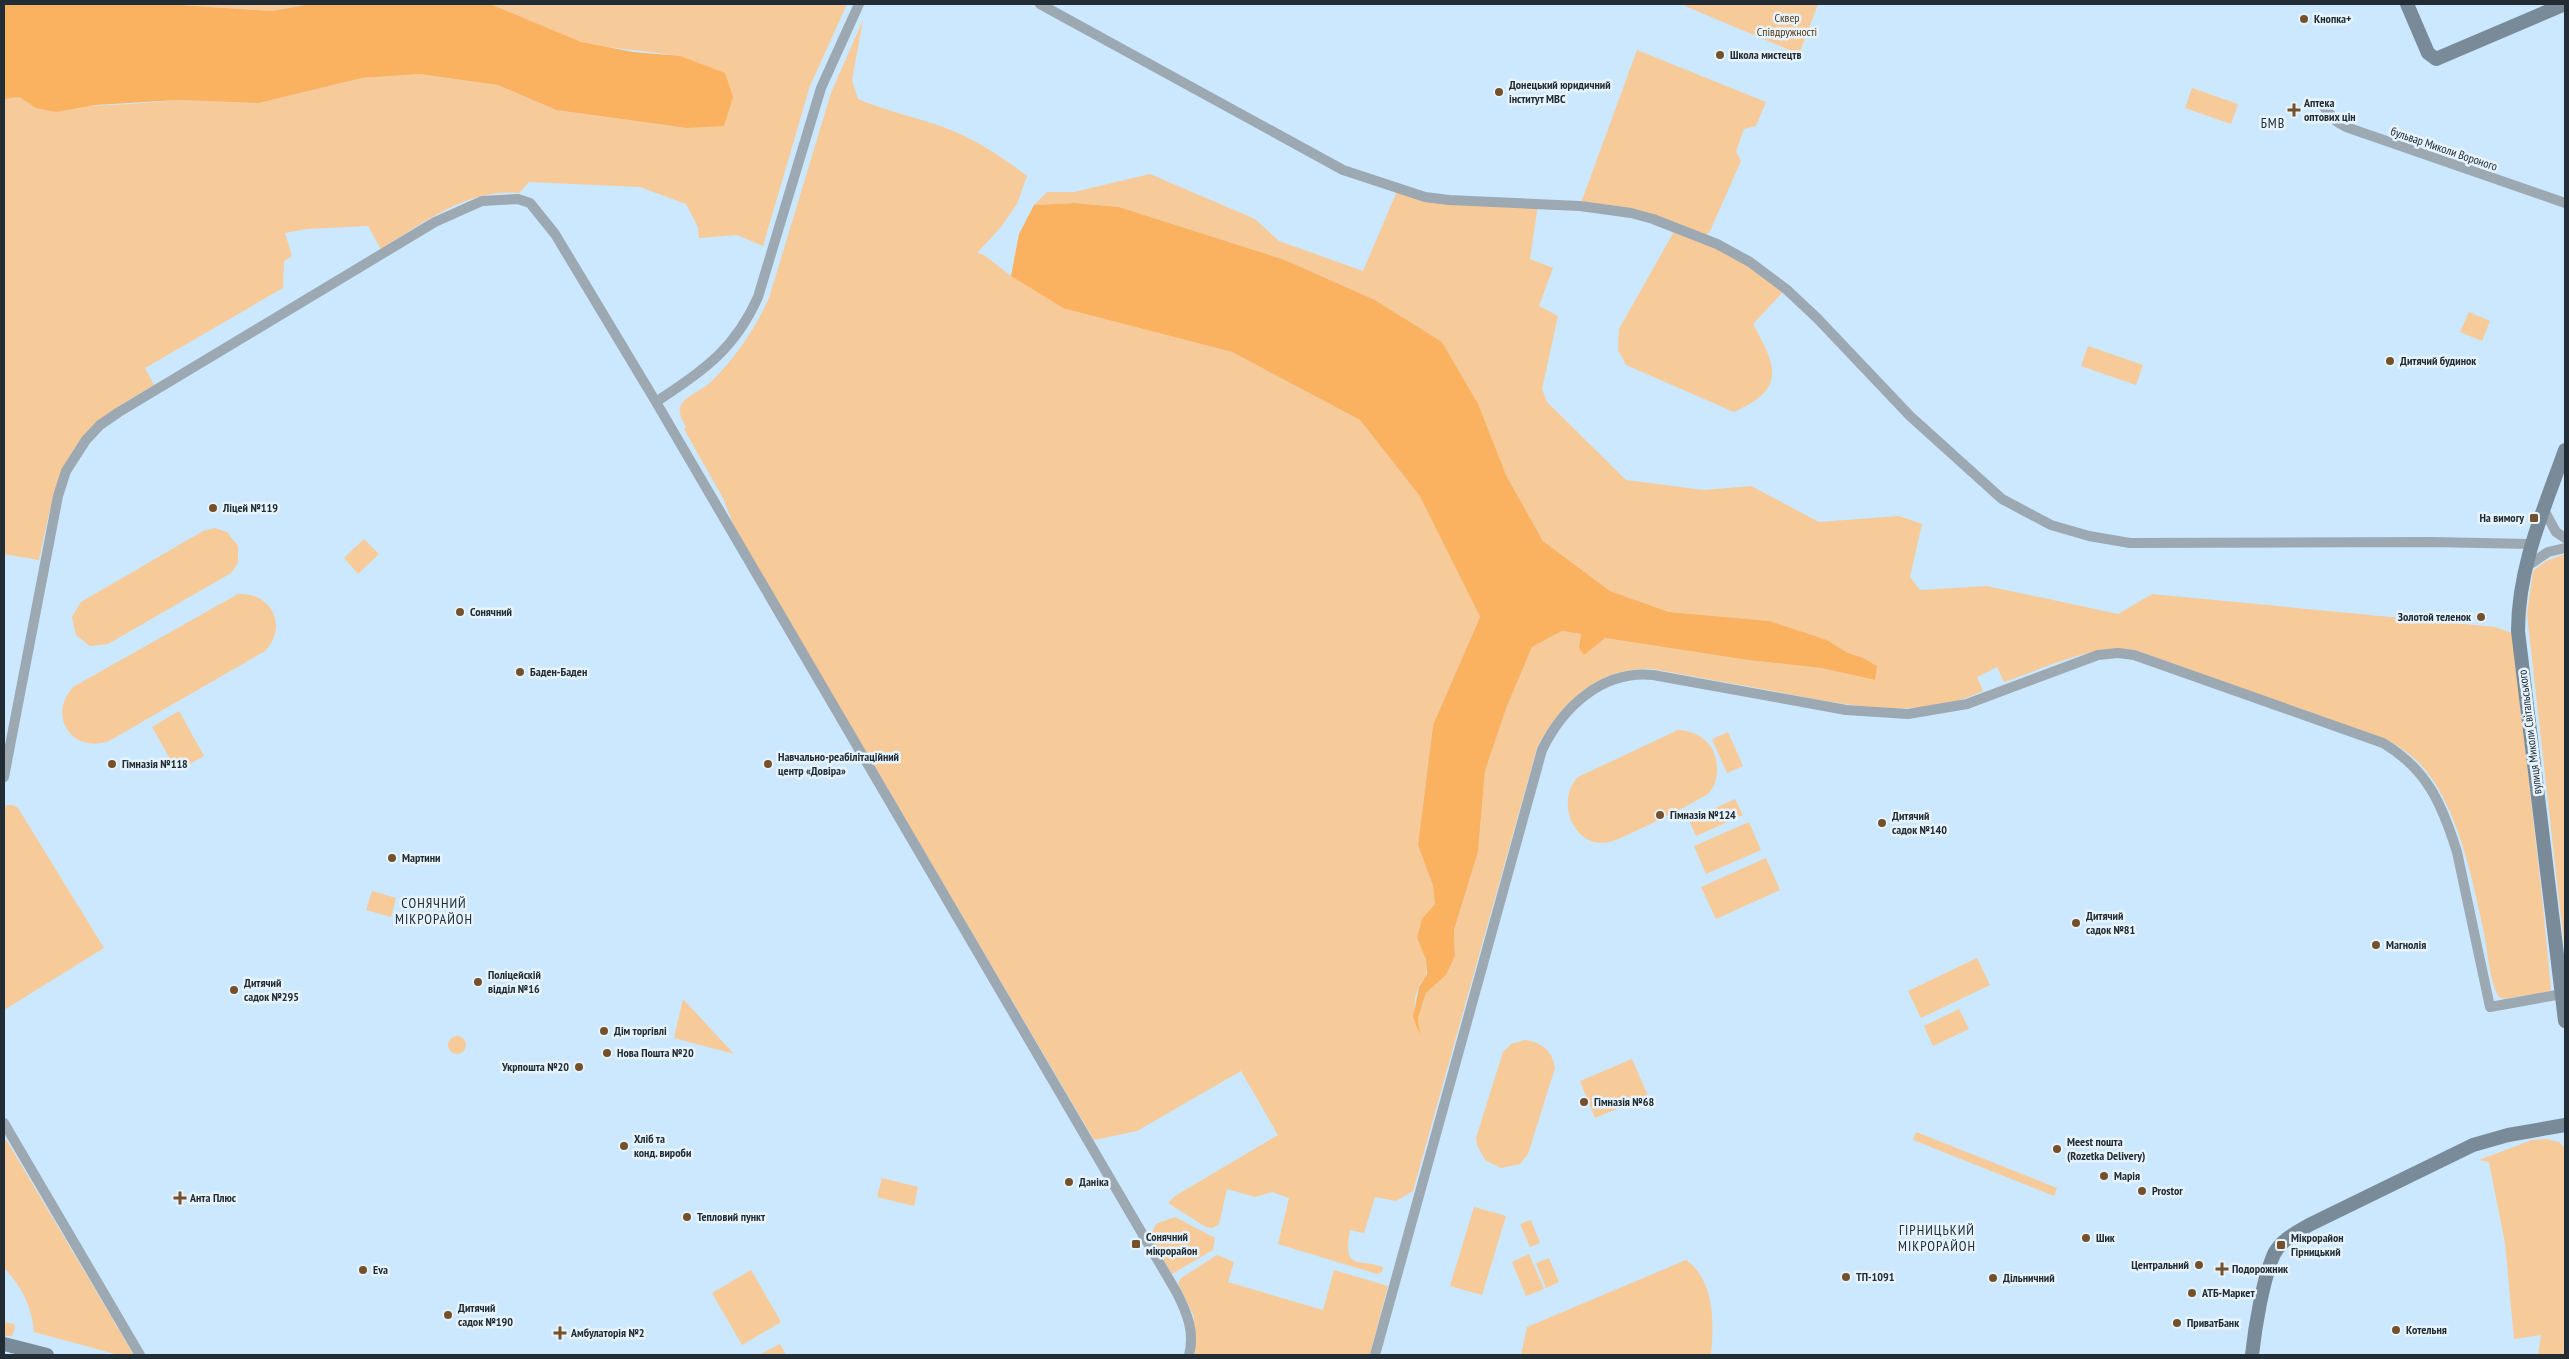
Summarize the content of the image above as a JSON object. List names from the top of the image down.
{
  "streets": {
    "street": ["бульвар Миколи Вороного", "вулиця Миколи Світальського"]
  },
  "districts": ["БМВ", "СОНЯЧНИЙ МІКРОРАЙОН", "ГІРНИЦЬКИЙ МІКРОРАЙОН"],
  "parks": ["Сквер Співдружності"],
  "places": {
    "other": [
      "Кнопка+",
      "Школа мистецтв",
      "Донецький юридичний інститут МВС",
      "Дитячий будинок",
      "Ліцей №119",
      "Сонячний",
      "Золотой теленок",
      "Баден-Баден",
      "Гімназія №118",
      "Навчально-реабілітаційний центр «Довіра»",
      "Гімназія №124",
      "Дитячий садок №140",
      "Мартини",
      "Дитячий садок №81",
      "Магнолія",
      "Поліцейскій відділ №16",
      "Дитячий садок №295",
      "Дiм торгiвлi",
      "Нова Пошта №20",
      "Укрпошта №20",
      "Гімназія №68",
      "Хліб та конд. вироби",
      "Meest пошта (Rozetka Delivery)",
      "Марія",
      "Даніка",
      "Prostor",
      "Тепловий пункт",
      "Шик",
      "Центральний",
      "Eva",
      "ТП-1091",
      "Дільничний",
      "АТБ-Маркет",
      "Дитячий садок №190",
      "ПриватБанк",
      "Котельня"
    ],
    "health": [
      "Аптека оптових цін",
      "Анта Плюс",
      "Подорожник",
      "Амбулаторія №2"
    ],
    "transit": ["На вимогу", "Сонячний мікрорайон", "Мiкрорайон Гiрницький"]
  }
}
